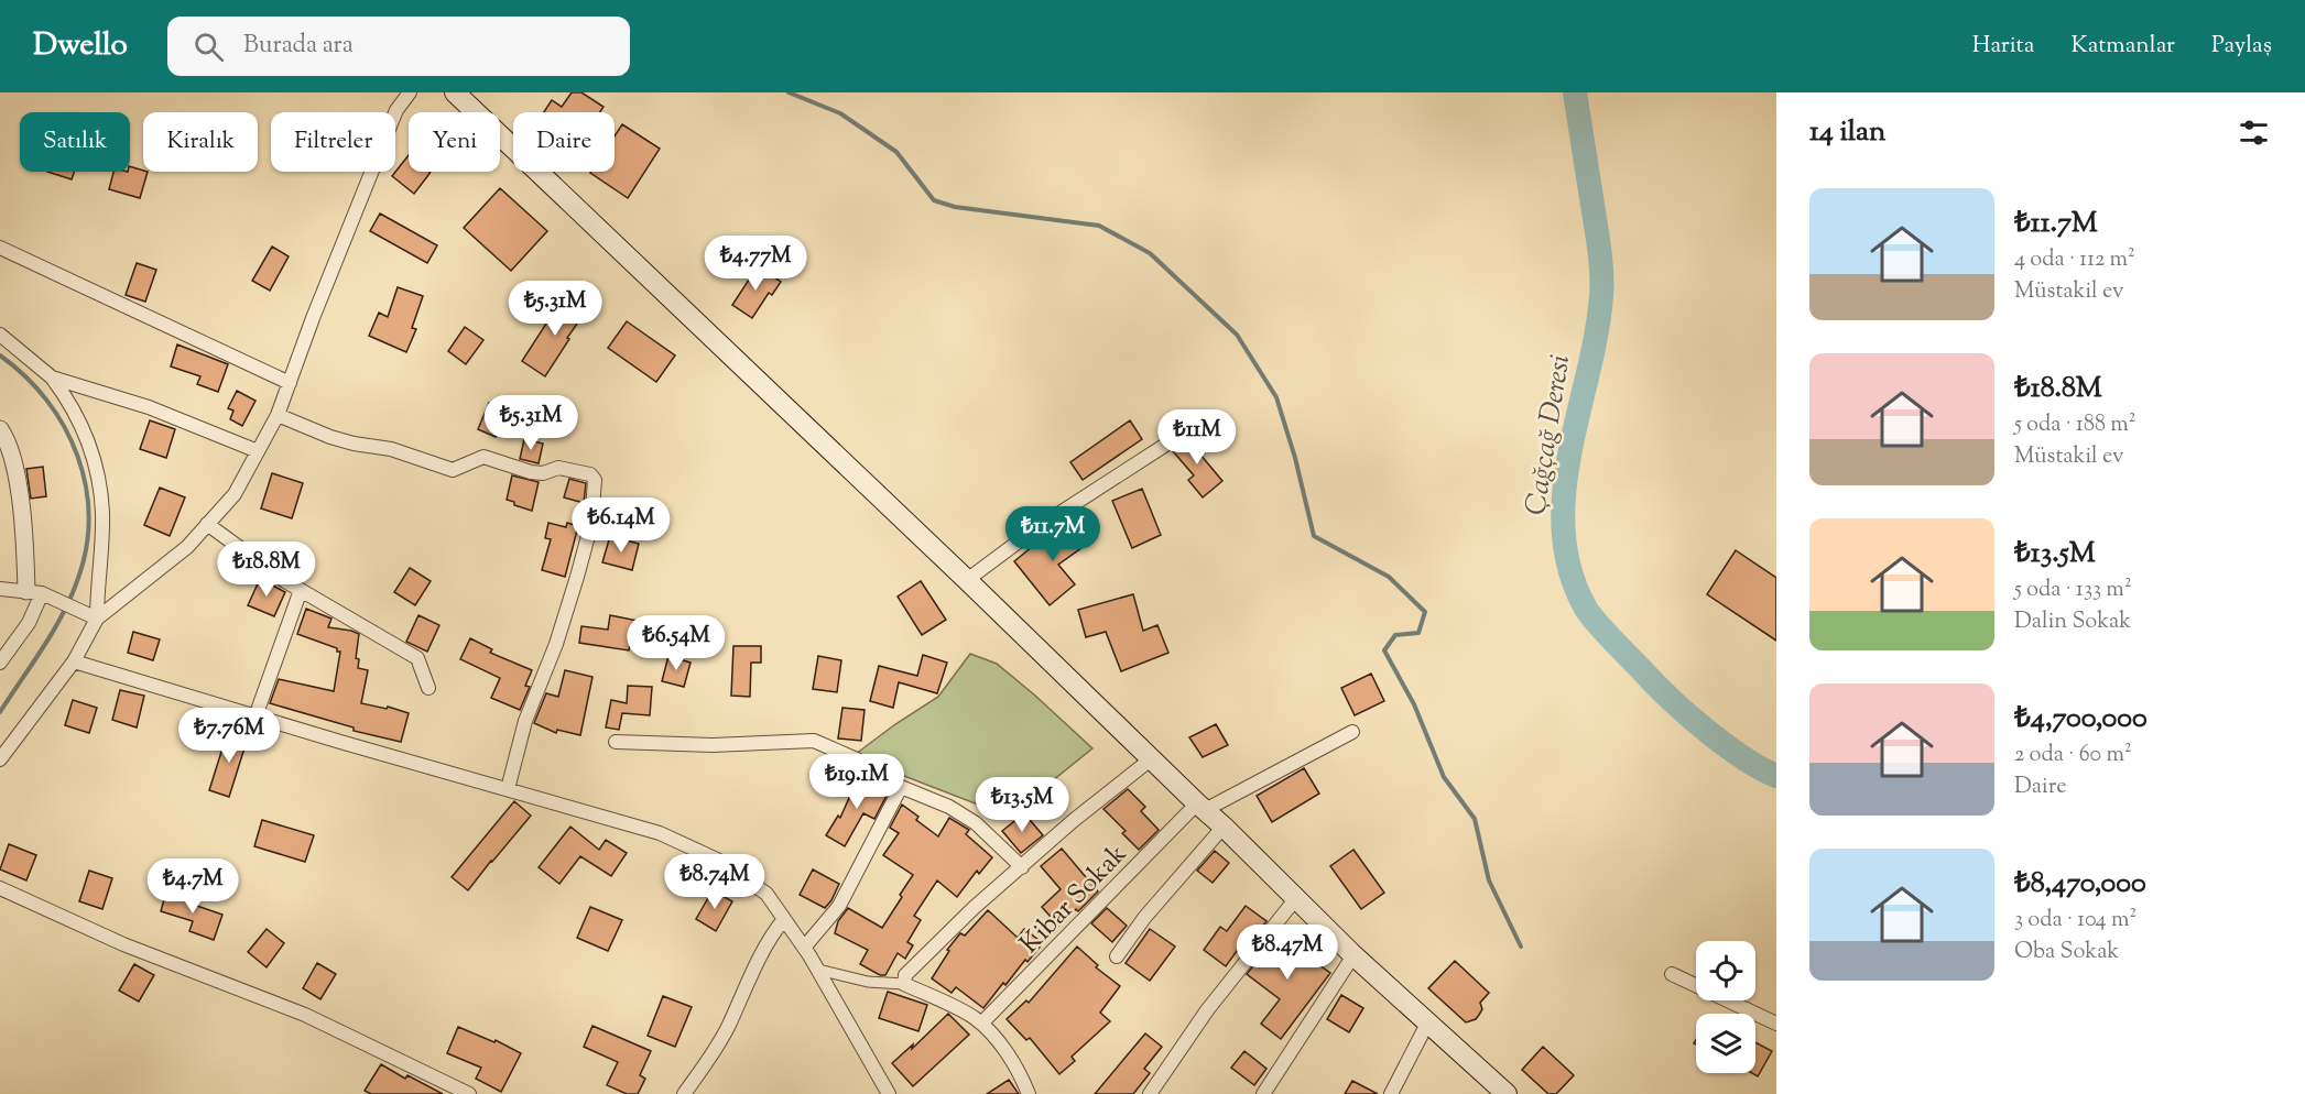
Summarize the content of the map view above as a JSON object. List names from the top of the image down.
{
  "streets": {
    "street": ["Kibar Sokak"]
  },
  "water": ["Çağçağ Deresi"],
  "page": {
    "header": "Dwello",
    "search": "Burada ara",
    "nav": ["Harita", "Katmanlar", "Paylaş"],
    "heading": "14 ilan",
    "chip": [
      "Satılık",
      "Kiralık",
      "Filtreler",
      "Yeni",
      "Daire"
    ],
    "list": [
      {
        "name": "₺11.7M",
        "note": "4 oda · 112 m² · Müstakil ev"
      },
      {
        "name": "₺18.8M",
        "note": "5 oda · 188 m² · Müstakil ev"
      },
      {
        "name": "₺13.5M",
        "note": "5 oda · 133 m² · Dalin Sokak"
      },
      {
        "name": "₺4,700,000",
        "note": "2 oda · 60 m² · Daire"
      },
      {
        "name": "₺8,470,000",
        "note": "3 oda · 104 m² · Oba Sokak"
      }
    ],
    "price": [
      "₺4.77M",
      "₺5.31M",
      "₺5.31M",
      "₺11M",
      "₺6.14M",
      "₺11.7M",
      "₺18.8M",
      "₺6.54M",
      "₺7.76M",
      "₺19.1M",
      "₺13.5M",
      "₺8.74M",
      "₺4.7M",
      "₺8.47M"
    ]
  }
}
